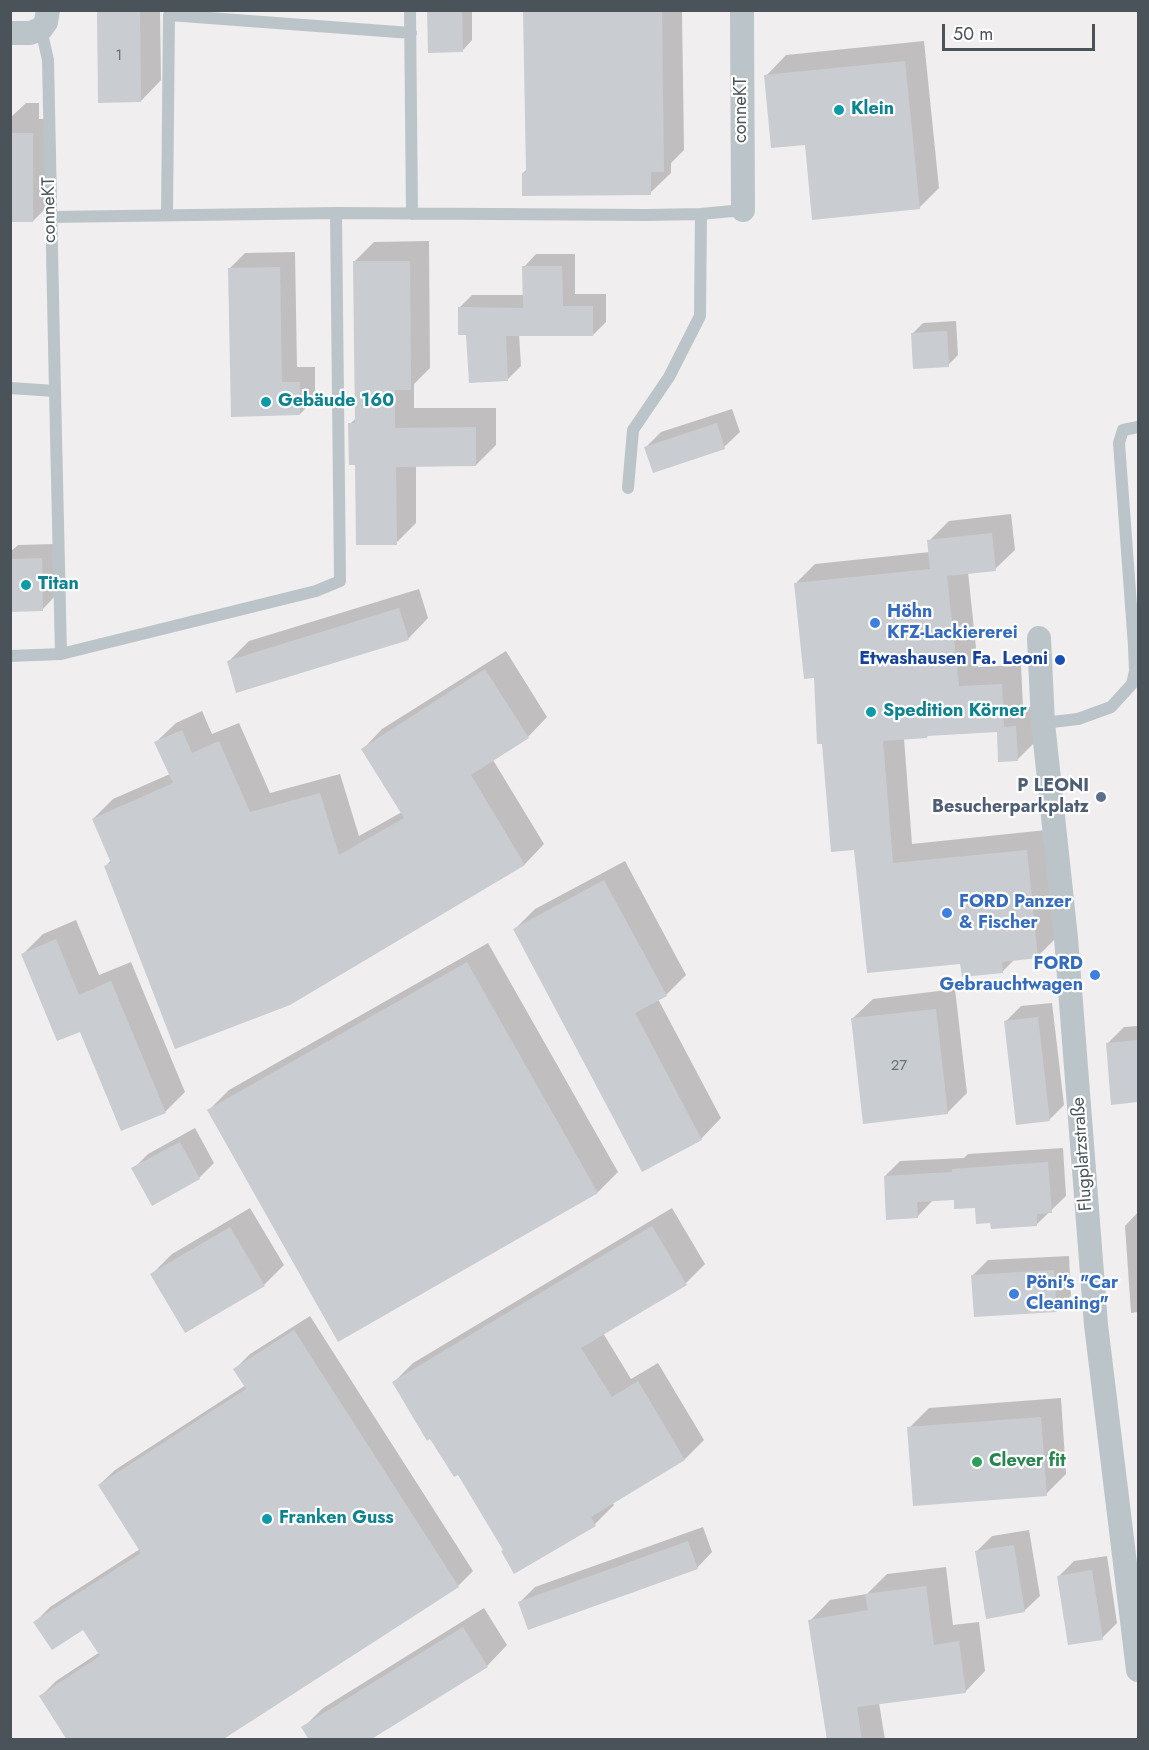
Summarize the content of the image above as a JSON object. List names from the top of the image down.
{
  "streets": {
    "street": ["conneKT", "Flugplatzstraße"]
  },
  "places": [
    "Klein",
    "Gebäude 160",
    "Titan",
    "Höhn KFZ-Lackiererei",
    "Etwashausen Fa. Leoni",
    "Spedition Körner",
    "P LEONI Besucherparkplatz",
    "FORD Panzer & Fischer",
    "FORD Gebrauchtwagen",
    "Pöni's \"Car Cleaning\"",
    "Clever fit",
    "Franken Guss"
  ],
  "house_numbers": ["1", "27"],
  "scale_bar": "50 m"
}
